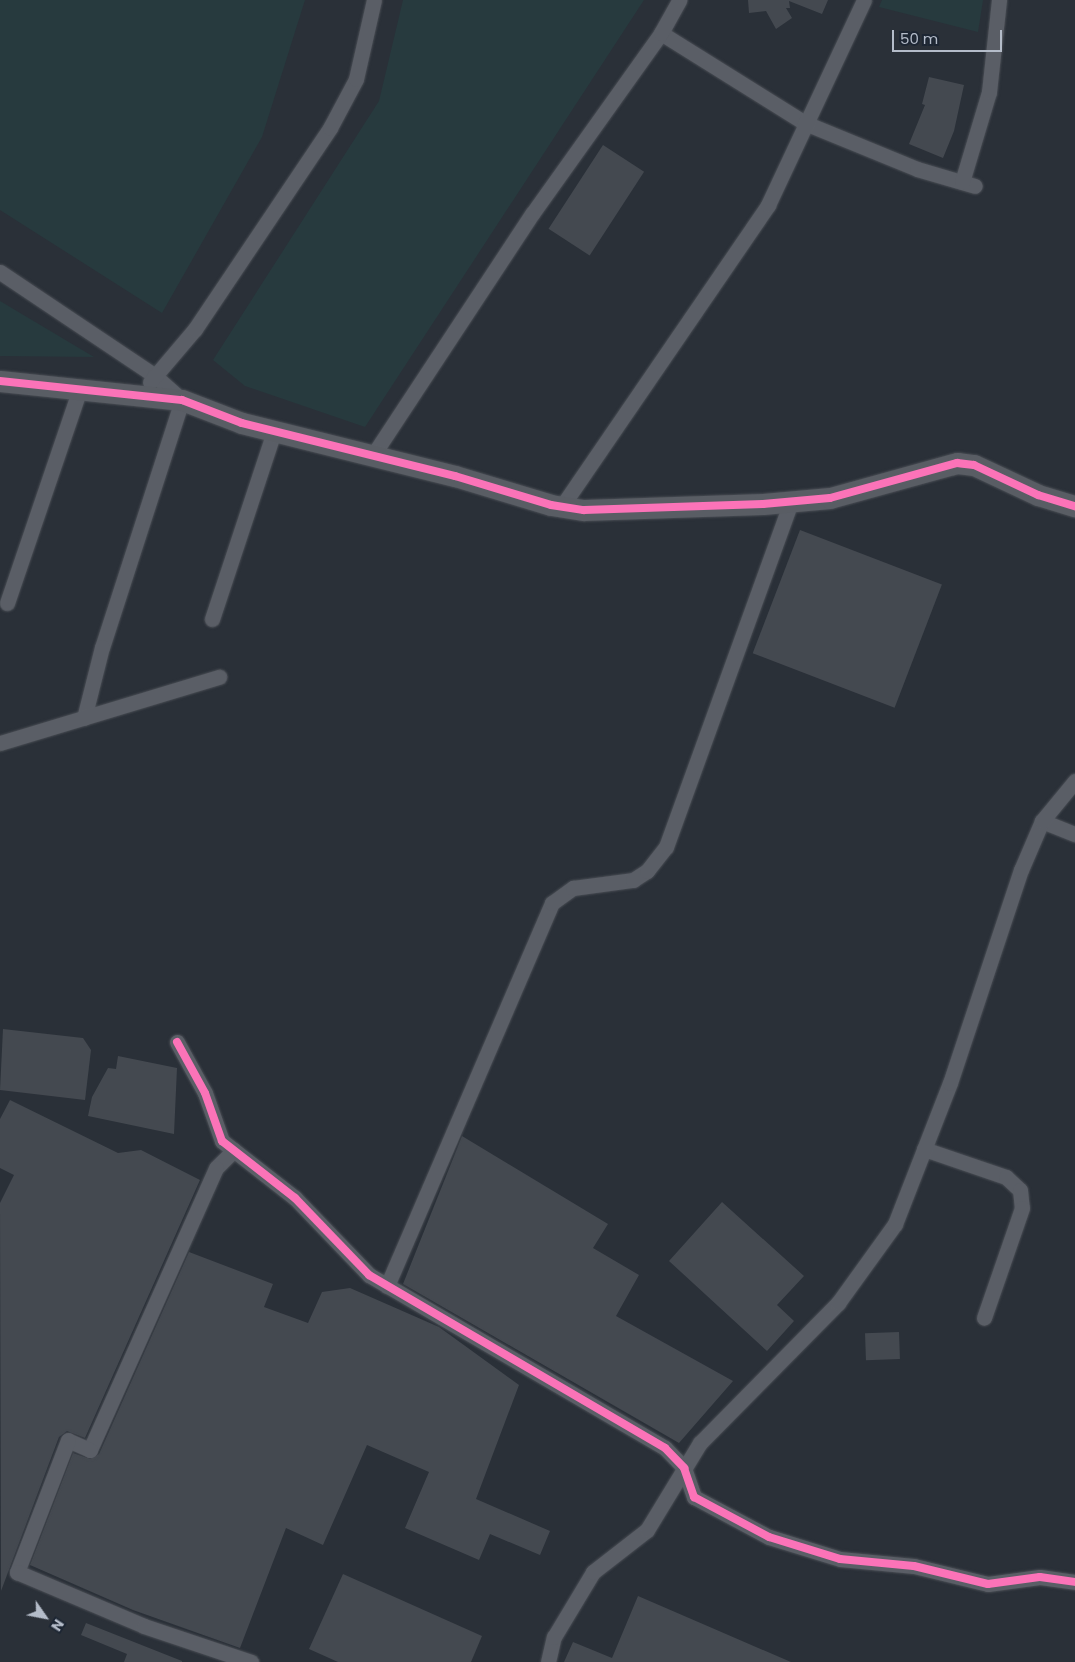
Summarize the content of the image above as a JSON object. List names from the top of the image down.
{
  "scale_bar": "50 m",
  "north": "bottom right"
}
